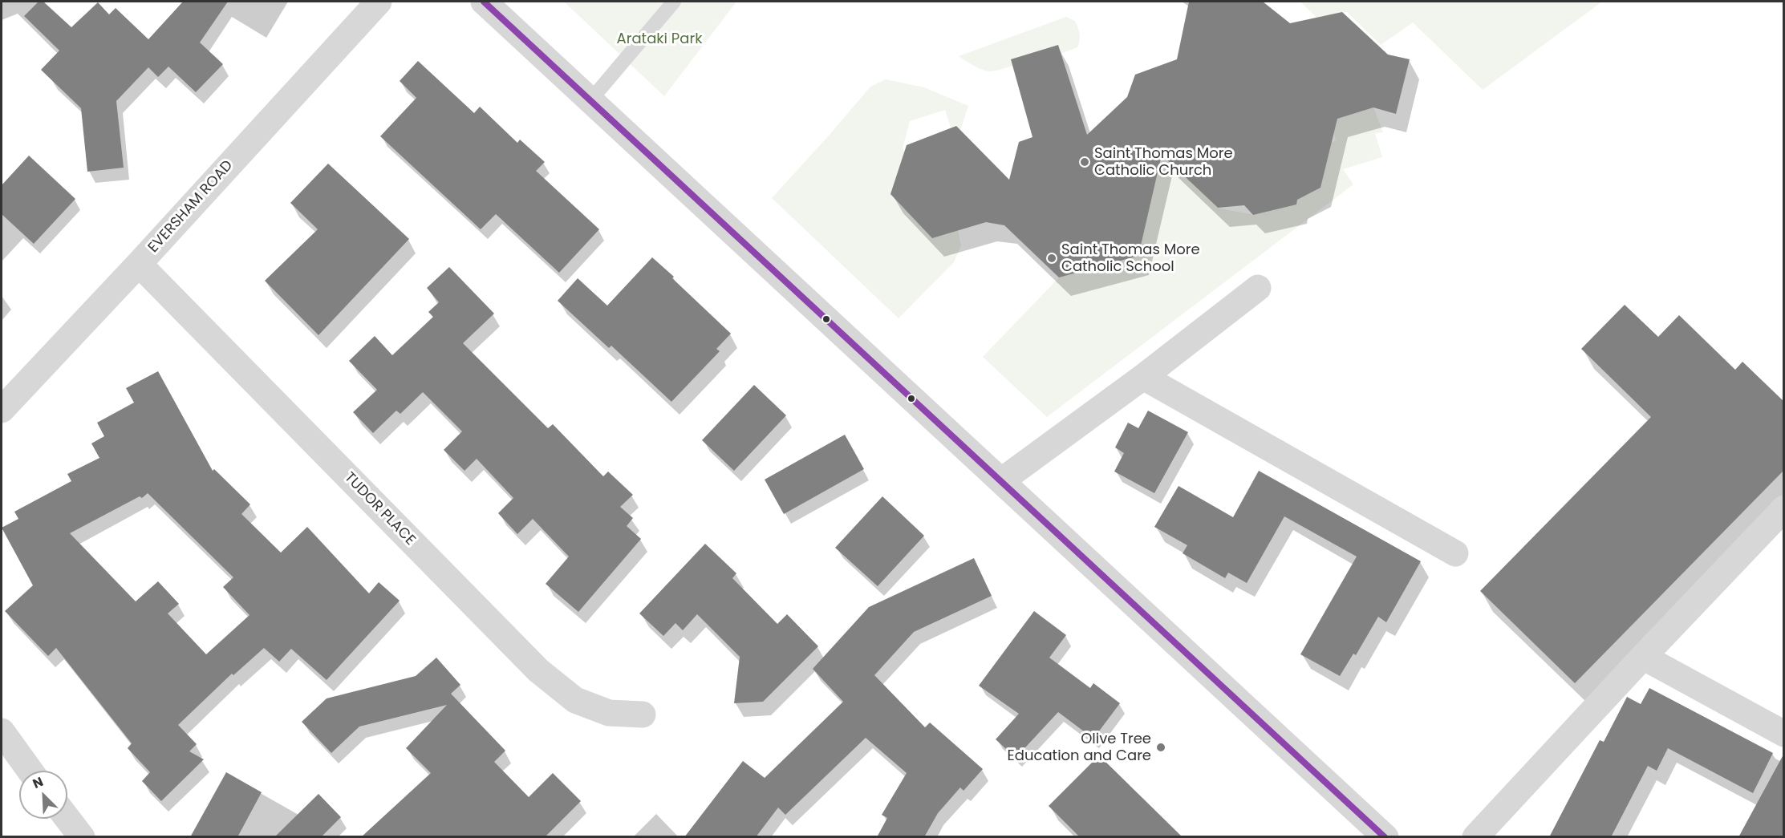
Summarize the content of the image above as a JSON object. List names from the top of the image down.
{
  "streets": {
    "street": ["EVERSHAM ROAD", "TUDOR PLACE"]
  },
  "crossings": [
    ["EVERSHAM ROAD", "TUDOR PLACE"]
  ],
  "parks": ["Arataki Park"],
  "places": ["Saint Thomas More Catholic Church", "Saint Thomas More Catholic School", "Olive Tree Education and Care"],
  "north": "top left"
}
